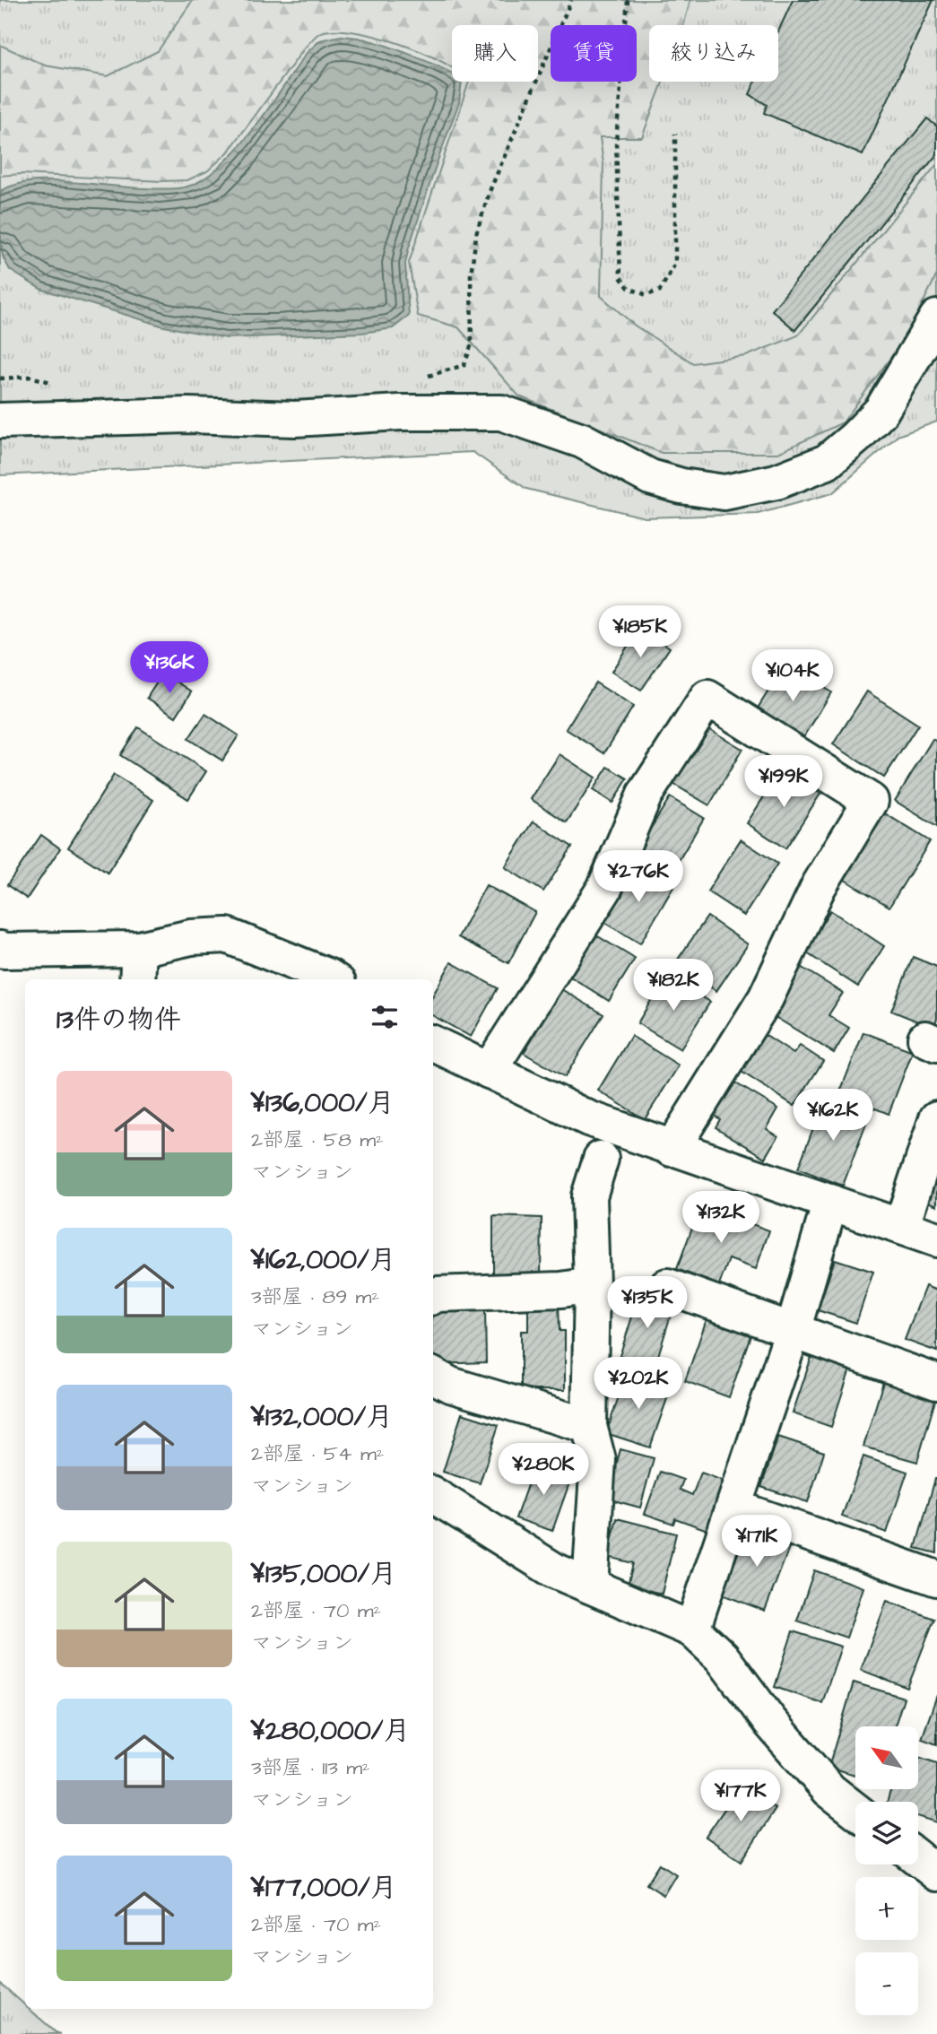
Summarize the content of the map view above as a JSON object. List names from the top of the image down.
{
  "north": "top left",
  "page": {
    "chip": ["購入", "賃貸", "絞り込み"],
    "price": [
      "¥185K",
      "¥136K",
      "¥104K",
      "¥199K",
      "¥276K",
      "¥182K",
      "¥162K",
      "¥132K",
      "¥135K",
      "¥202K",
      "¥280K",
      "¥171K",
      "¥177K"
    ],
    "heading": "13件の物件",
    "list": [
      {
        "name": "¥136,000/月",
        "note": "2部屋 · 58 m² · マンション"
      },
      {
        "name": "¥162,000/月",
        "note": "3部屋 · 89 m² · マンション"
      },
      {
        "name": "¥132,000/月",
        "note": "2部屋 · 54 m² · マンション"
      },
      {
        "name": "¥135,000/月",
        "note": "2部屋 · 70 m² · マンション"
      },
      {
        "name": "¥280,000/月",
        "note": "3部屋 · 113 m² · マンション"
      },
      {
        "name": "¥177,000/月",
        "note": "2部屋 · 70 m² · マンション"
      }
    ],
    "map_buttons": ["+", "−"]
  }
}
